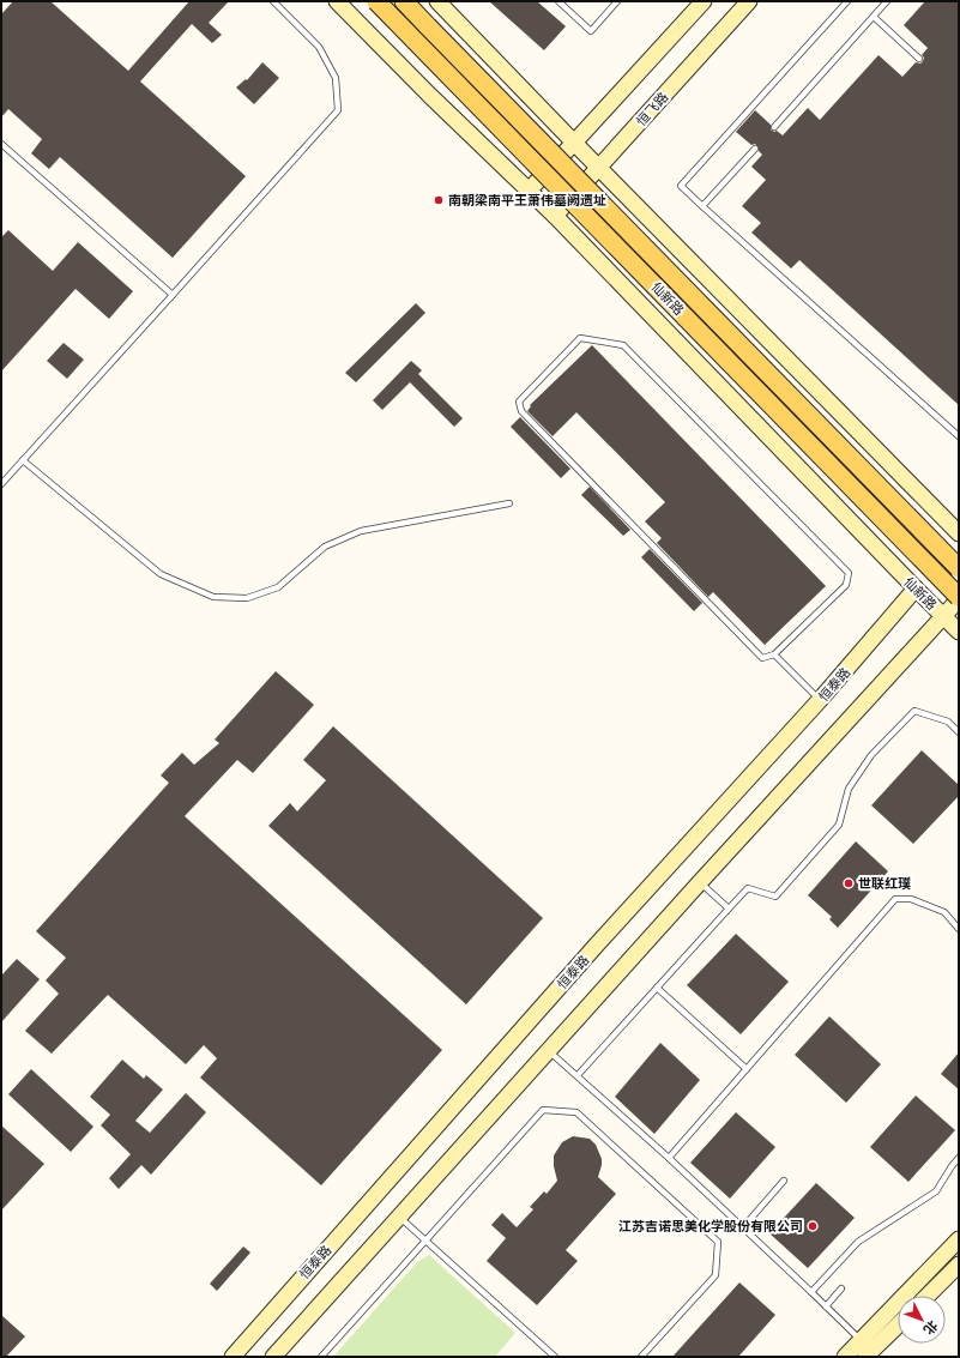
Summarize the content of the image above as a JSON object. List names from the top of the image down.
{
  "streets": {
    "main road": ["仙新路"],
    "street": ["恒飞路", "恒泰路"]
  },
  "crossings": [
    ["恒飞路", "仙新路"],
    ["仙新路", "恒泰路"]
  ],
  "places": ["南朝梁南平王萧伟墓阙遗址", "世联红璞", "江苏吉诺思美化学股份有限公司"],
  "north": "bottom right"
}
